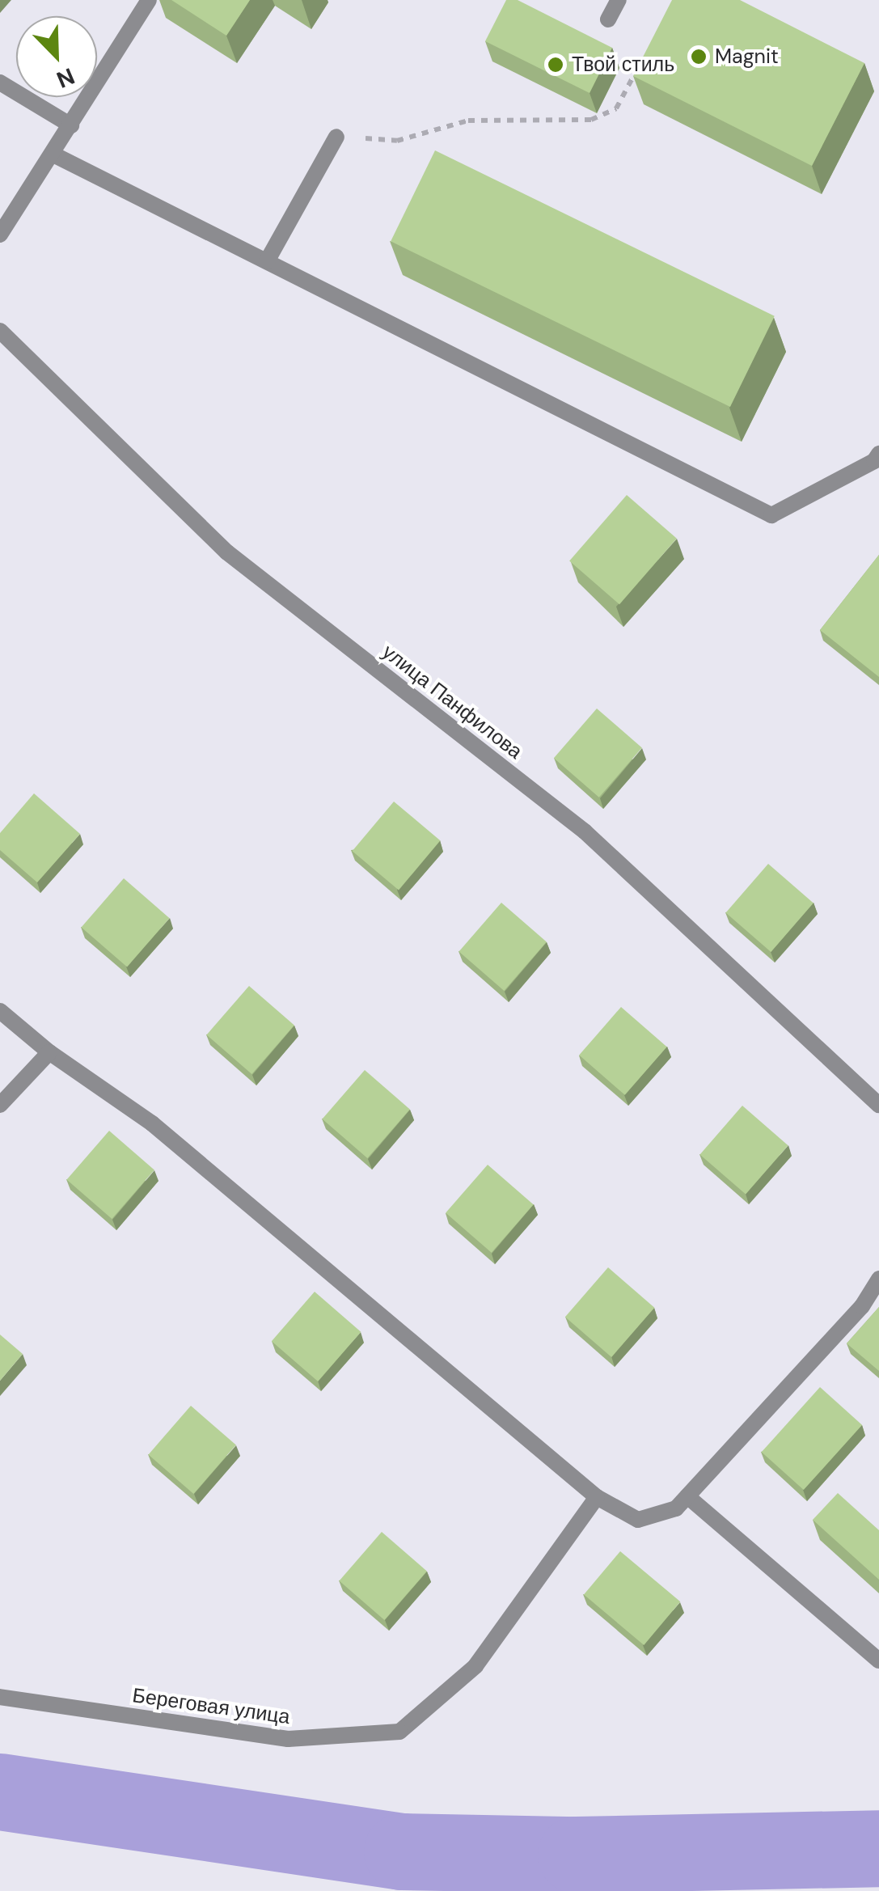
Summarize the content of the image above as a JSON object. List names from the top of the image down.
{
  "streets": {
    "street": ["улица Панфилова", "Береговая улица"]
  },
  "places": ["Magnit", "Твой стиль"],
  "north": "bottom right"
}
